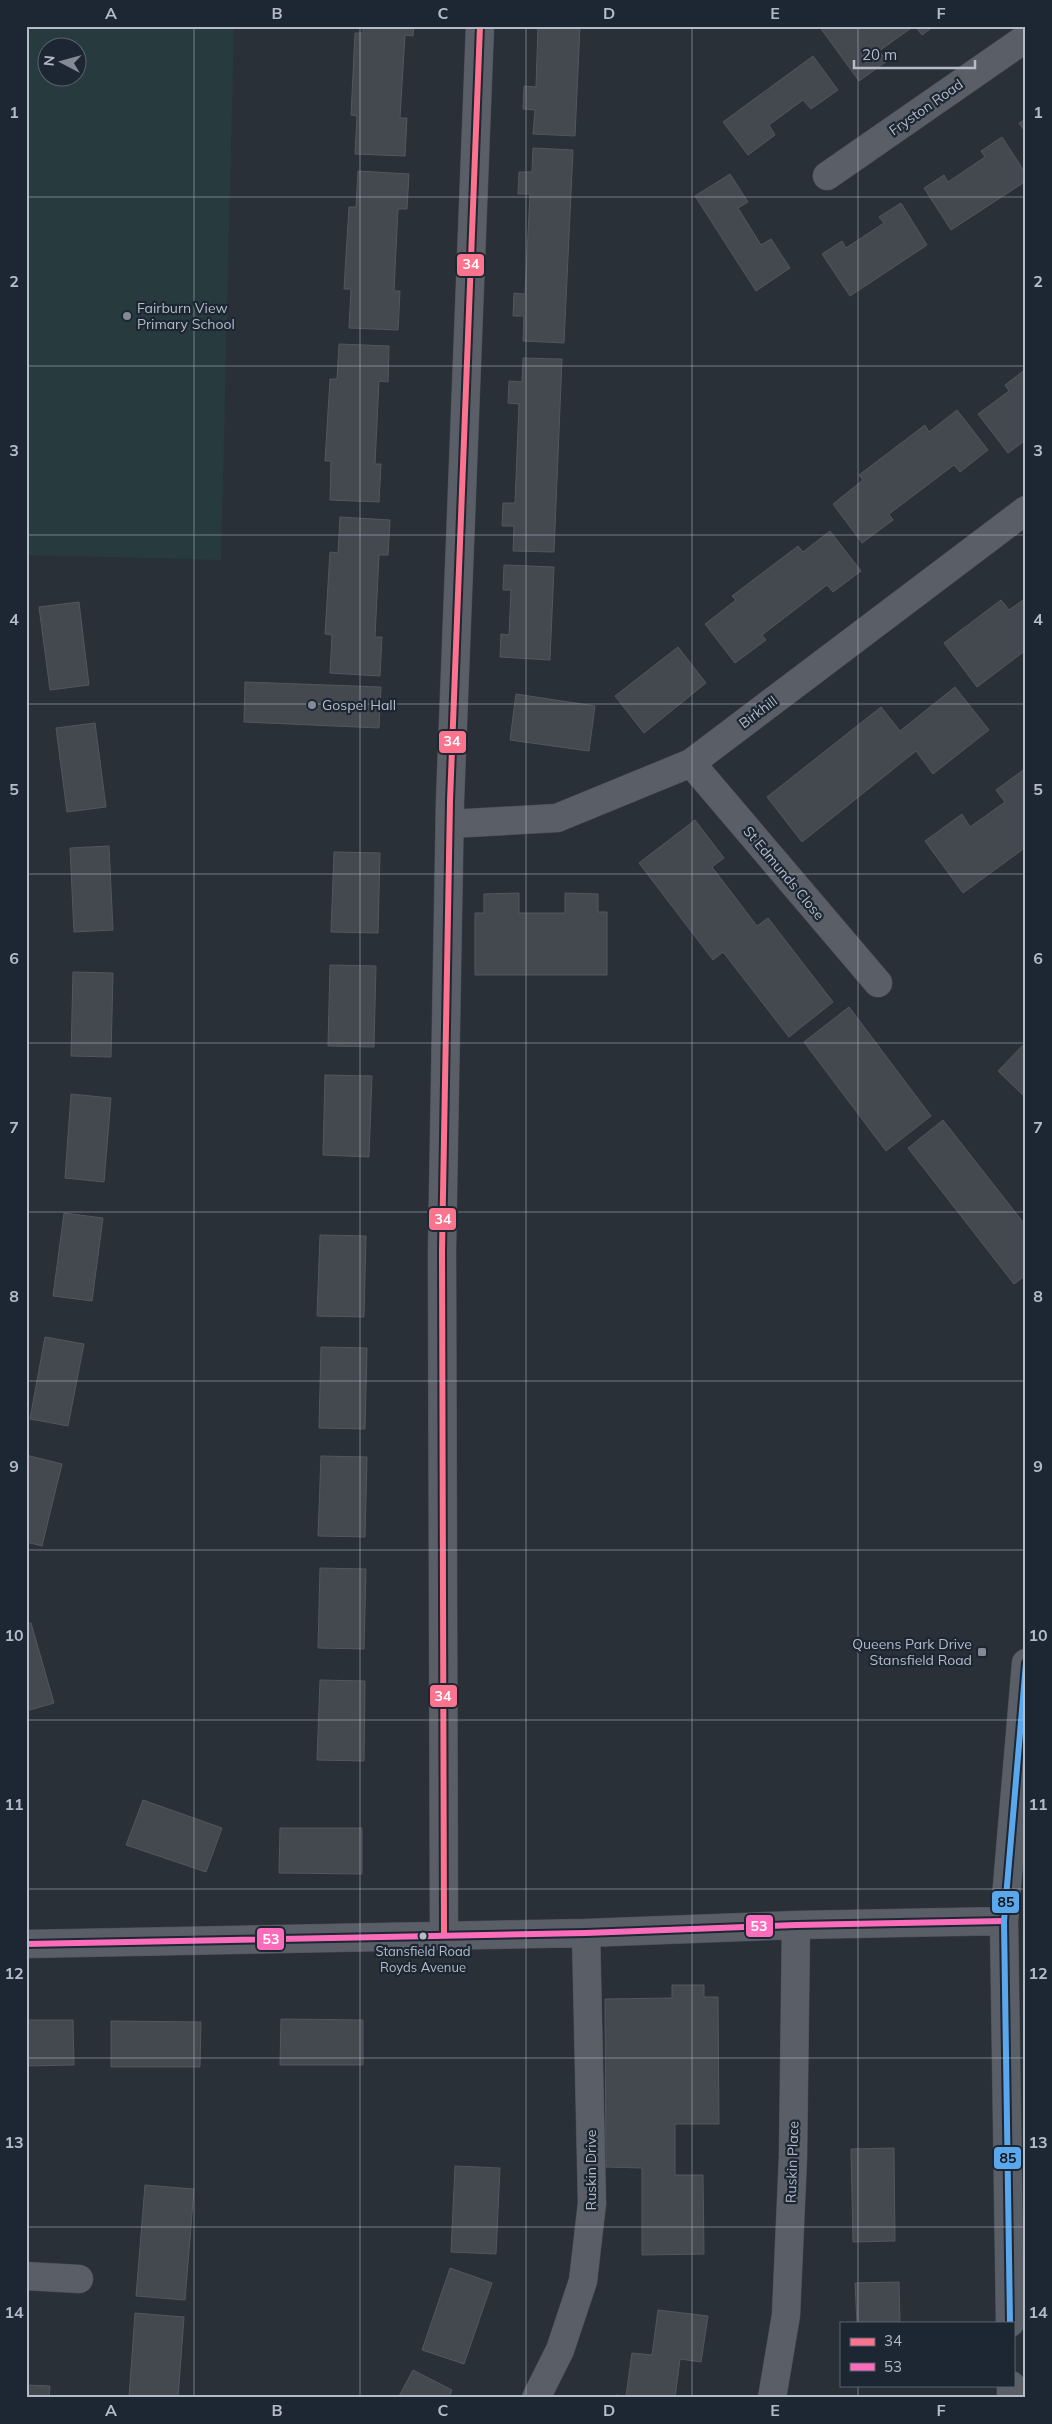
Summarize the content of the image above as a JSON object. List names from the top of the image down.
{
  "streets": {
    "street": [
      "Fryston Road",
      "Birkhill",
      "St Edmunds Close",
      "Ruskin Place",
      "Ruskin Drive"
    ]
  },
  "crossings": [
    ["Birkhill", "St Edmunds Close"]
  ],
  "places": {
    "other": ["Fairburn View Primary School", "Gospel Hall", "Stansfield Road Royds Avenue"],
    "transit": ["Queens Park Drive Stansfield Road"]
  },
  "lines": ["transit line 34", "transit line 85", "transit line 53"],
  "legend": ["34", "53"],
  "scale_bar": "20 m",
  "north": "left",
  "grid": {
    "columns": [
      "A",
      "B",
      "C",
      "D",
      "E",
      "F"
    ],
    "rows": [
      "1",
      "2",
      "3",
      "4",
      "5",
      "6",
      "7",
      "8",
      "9",
      "10",
      "11",
      "12",
      "13",
      "14"
    ]
  }
}
